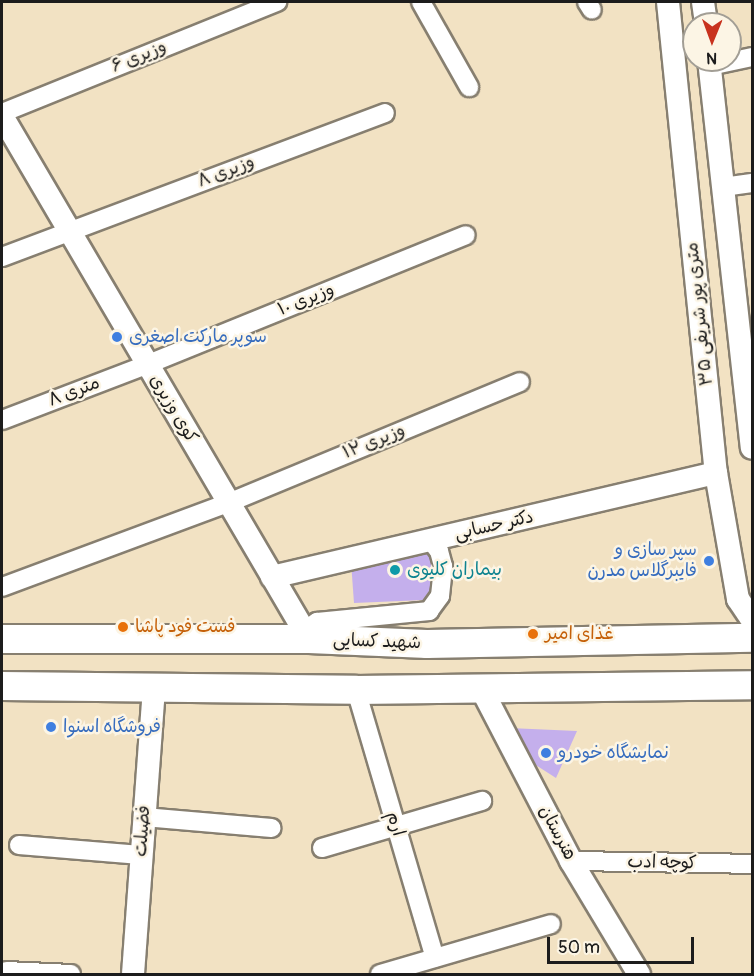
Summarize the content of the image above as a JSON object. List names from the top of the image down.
{
  "streets": {
    "main road": ["شهید کسایی"],
    "street": [
      "وزیری ۶",
      "وزیری ۸",
      "وزیری ۱۰",
      "۳۵ متری پور شریفی",
      "متری ۸",
      "کوی وزیری",
      "وزيری ۱۲",
      "دکتر حسابی",
      "ارم",
      "فضیلت",
      "هنرستان",
      "کوچه ادب"
    ]
  },
  "crossings": [
    ["وزیری ۶", "کوی وزیری"],
    ["وزیری ۸", "کوی وزیری"],
    ["وزیری ۱۰", "متری ۸"],
    ["وزیری ۱۰", "کوی وزیری"],
    ["۳۵ متری پور شریفی", "دکتر حسابی"],
    ["متری ۸", "کوی وزیری"],
    ["کوی وزیری", "وزيری ۱۲"],
    ["کوی وزیری", "دکتر حسابی"],
    ["کوی وزیری", "شهید کسایی"],
    ["هنرستان", "کوچه ادب"]
  ],
  "places": [
    "سوپر مارکت اصغری",
    "سپر سازی و فایبرگلاس مدرن",
    "بیماران کلیوی",
    "فست فود پاشا",
    "غذای امیر",
    "فروشگاه اسنوا",
    "نمایشگاه خودرو"
  ],
  "scale_bar": "50 m",
  "north": "bottom"
}
